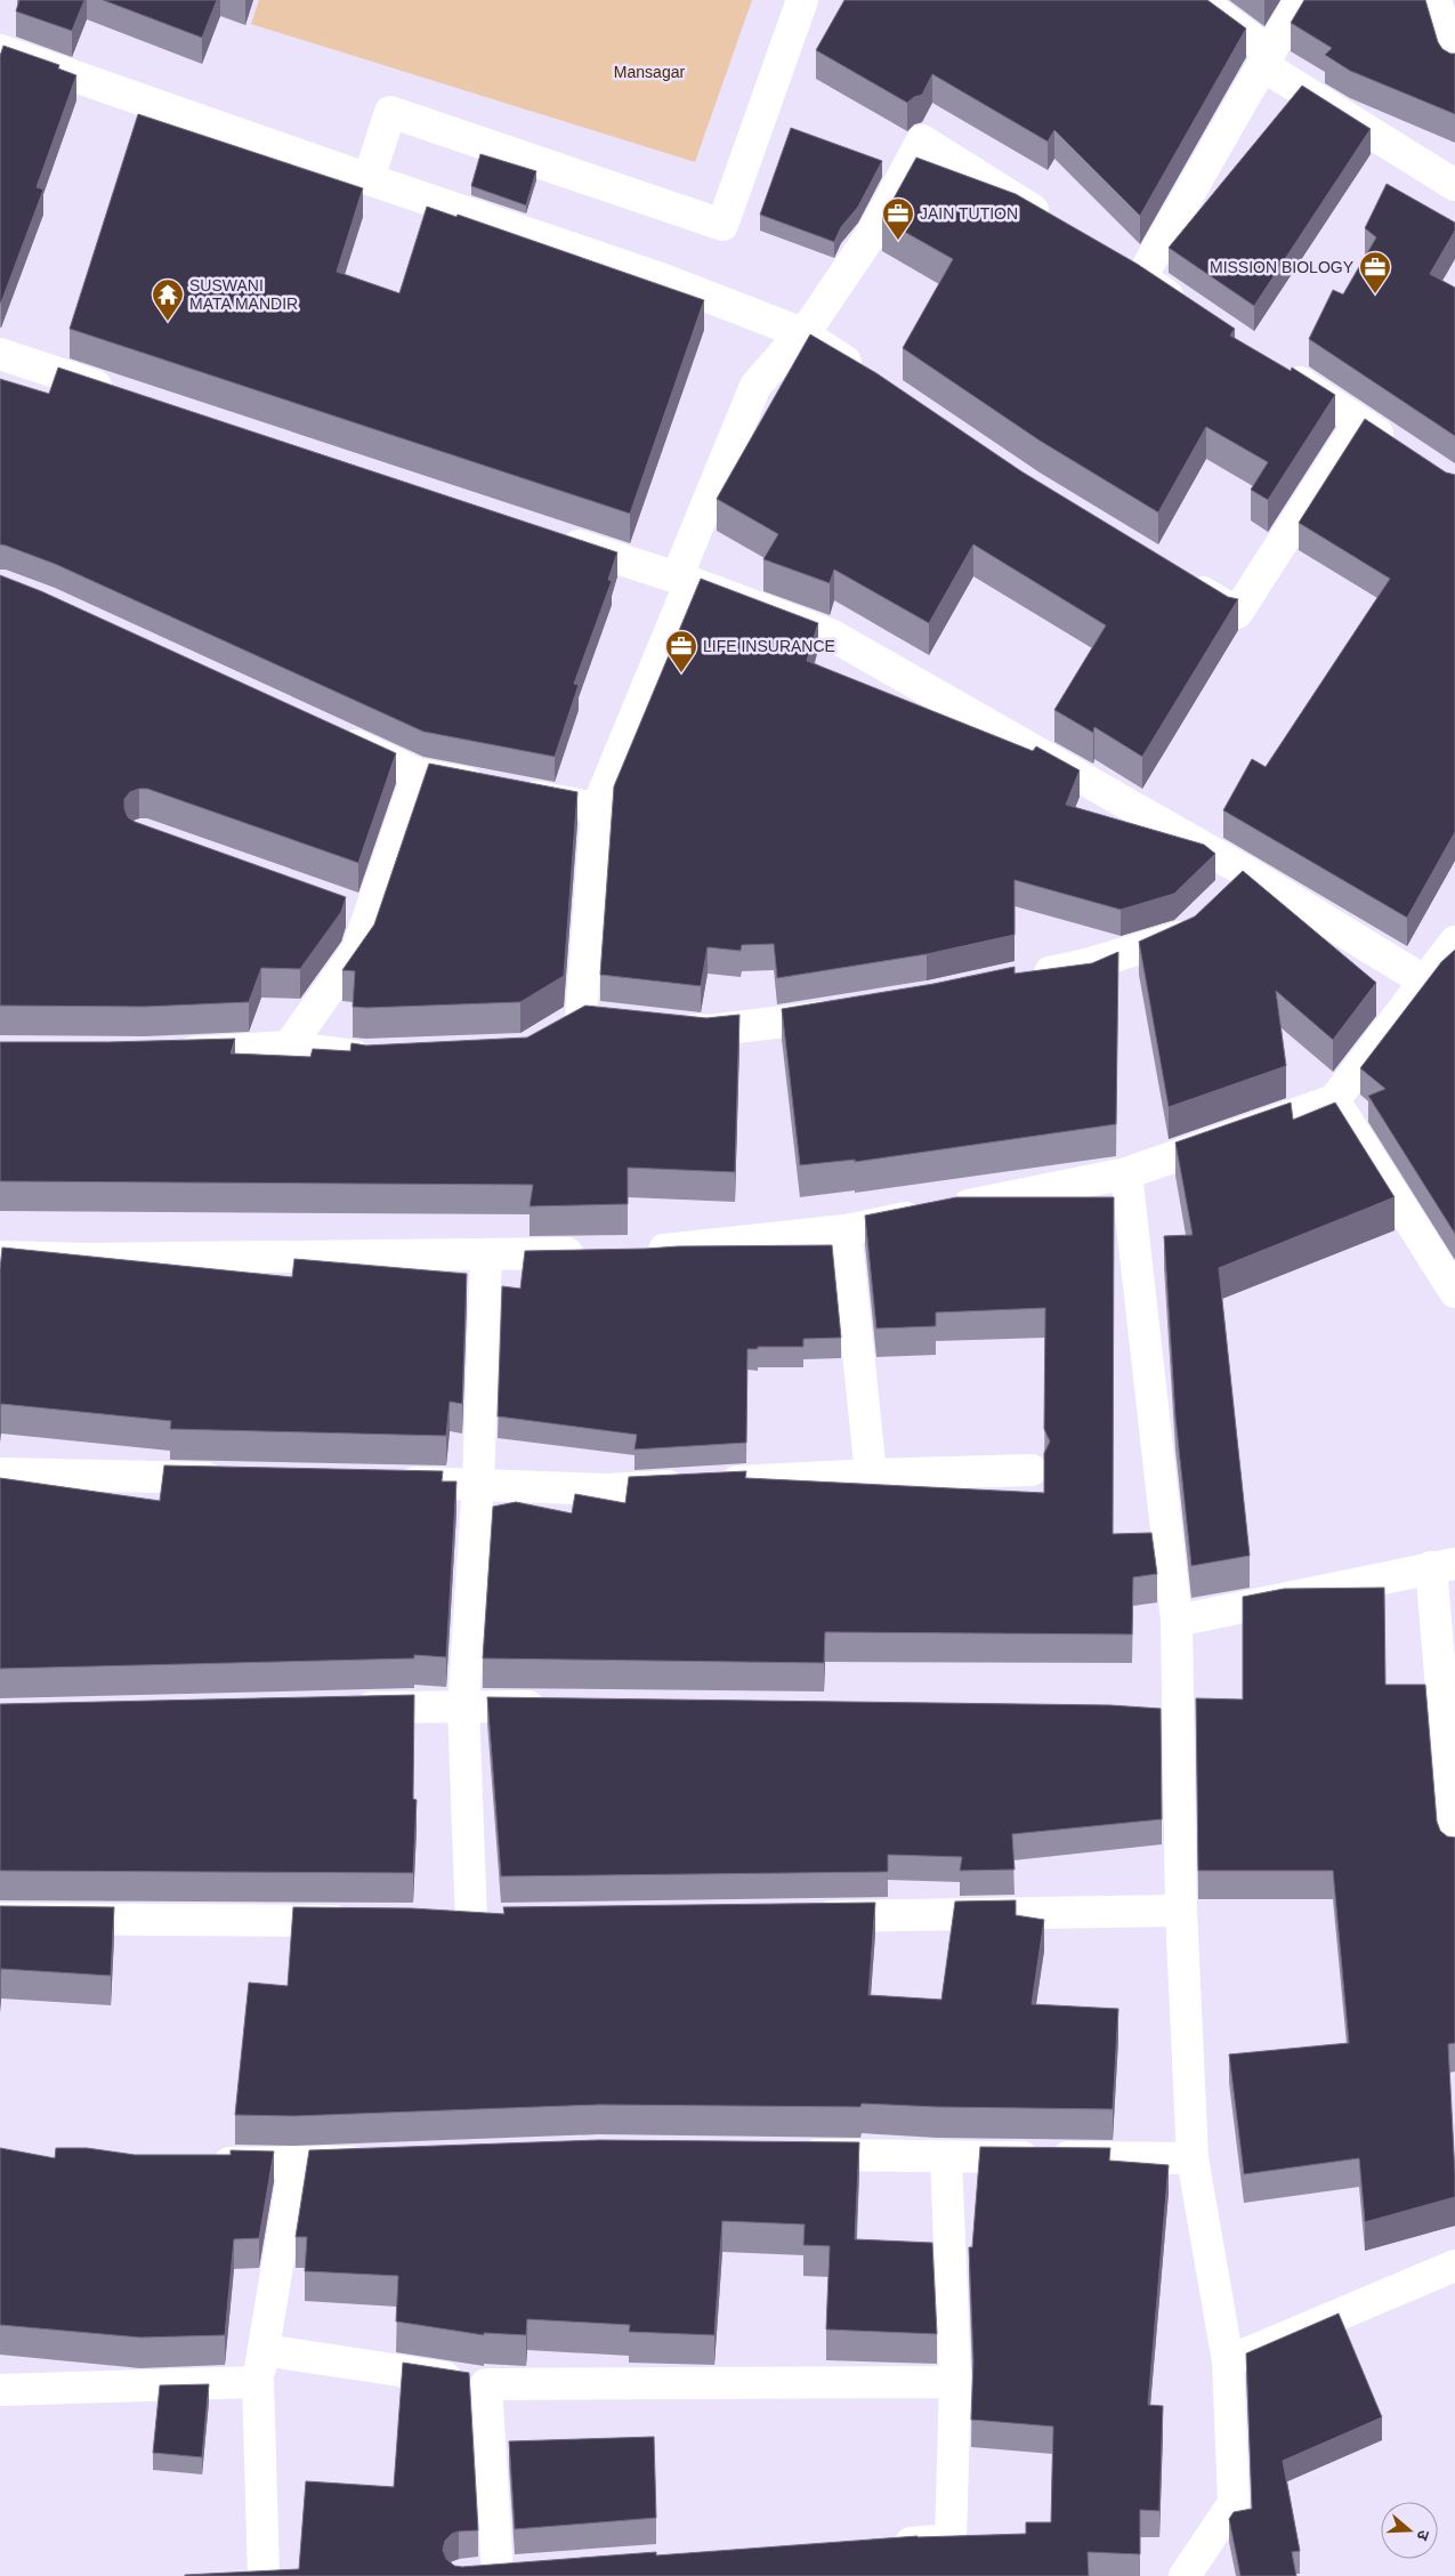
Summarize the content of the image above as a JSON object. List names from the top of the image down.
{
  "parks": ["Mansagar"],
  "places": {
    "office": ["JAIN TUTION", "MISSION BIOLOGY", "LIFE INSURANCE"],
    "temple": ["SUSWANI MATA MANDIR"]
  },
  "north": "right"
}
